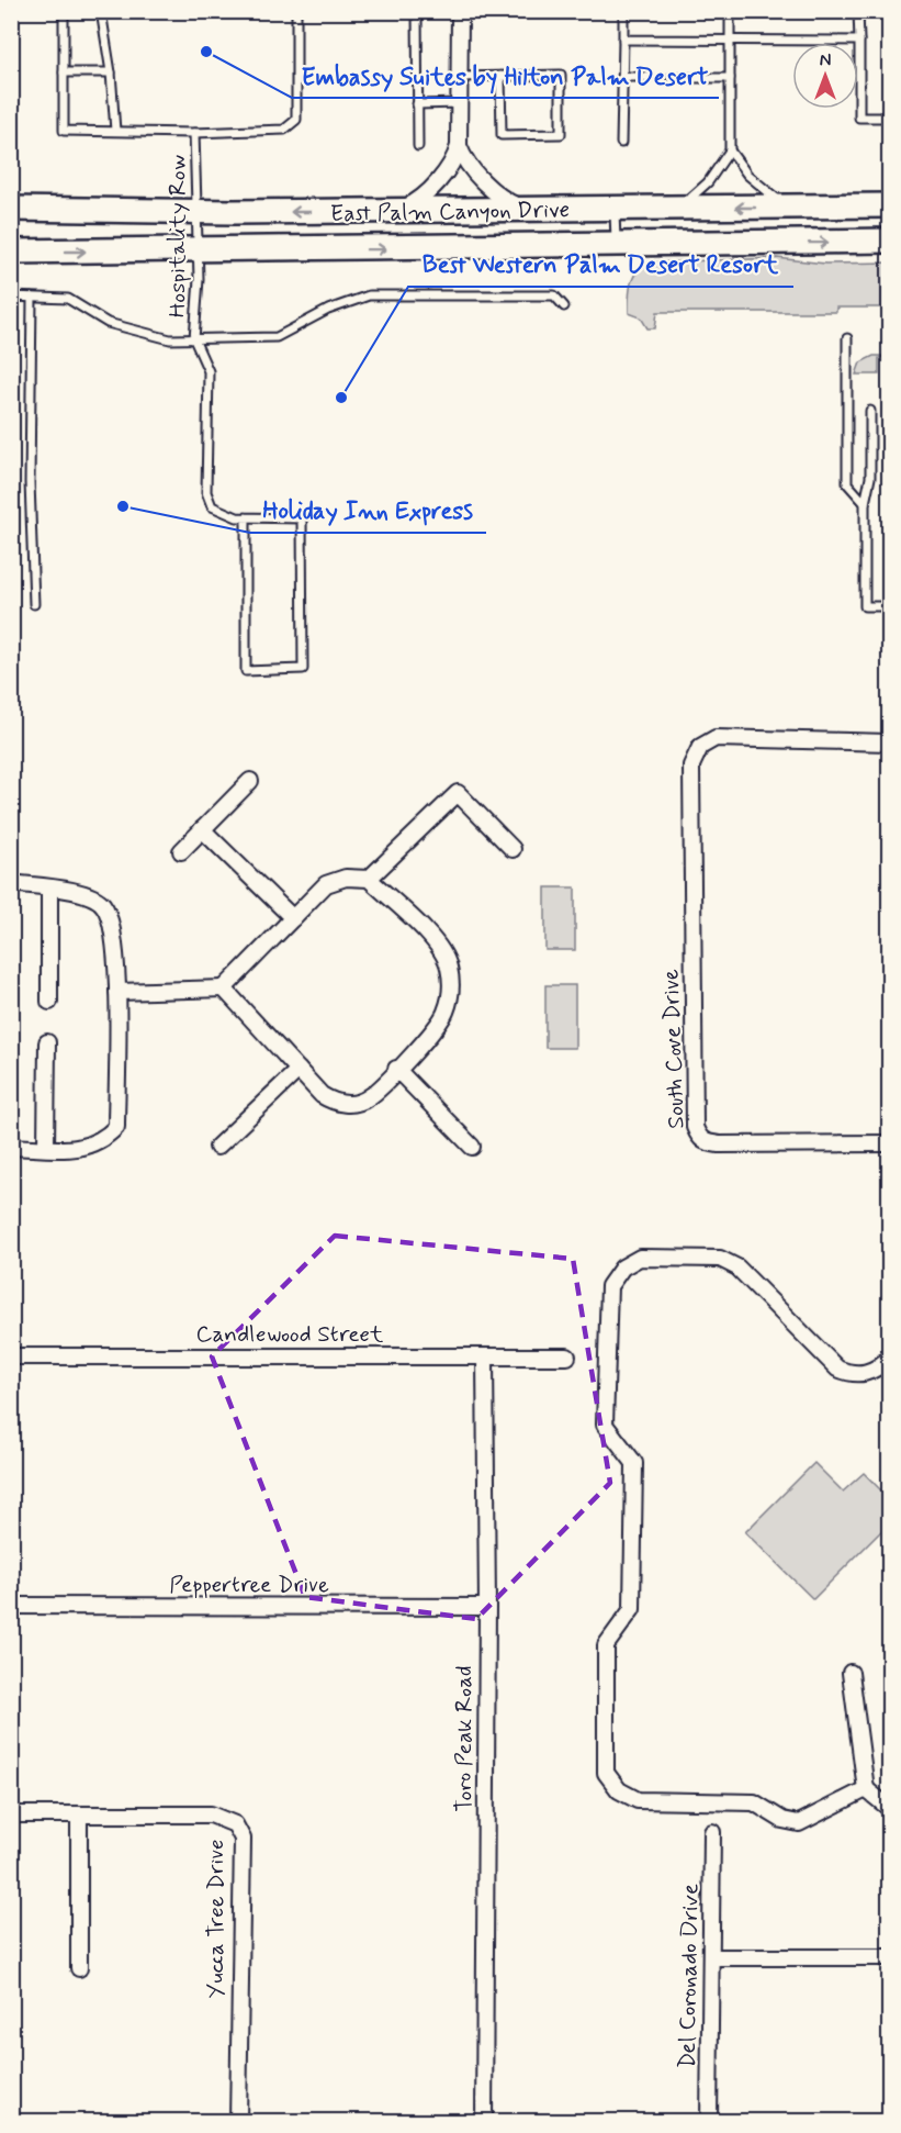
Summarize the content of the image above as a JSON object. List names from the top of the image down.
{
  "streets": {
    "main road": ["East Palm Canyon Drive"],
    "street": [
      "South Cove Drive",
      "Candlewood Street",
      "Peppertree Drive",
      "Toro Peak Road",
      "Yucca Tree Drive",
      "Del Coronado Drive"
    ],
    "lane": ["Hospitality Row"]
  },
  "crossings": [
    ["East Palm Canyon Drive", "Hospitality Row"],
    ["Candlewood Street", "Toro Peak Road"],
    ["Peppertree Drive", "Toro Peak Road"]
  ],
  "places": ["Embassy Suites by Hilton Palm Desert", "Best Western Palm Desert Resort", "Holiday Inn Express"],
  "north": "top"
}
